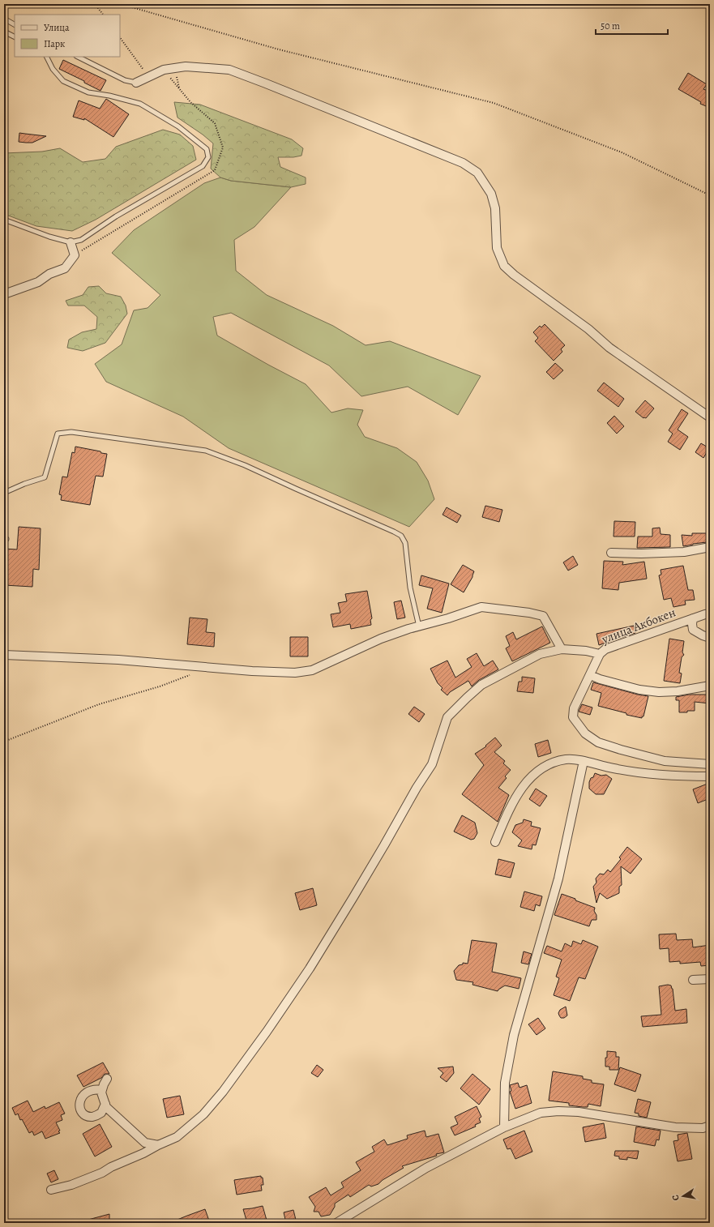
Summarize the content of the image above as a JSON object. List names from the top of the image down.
{
  "streets": {
    "street": ["улица Акбокен"]
  },
  "legend": ["Улица", "Парк"],
  "scale_bar": "50 m",
  "north": "left"
}
